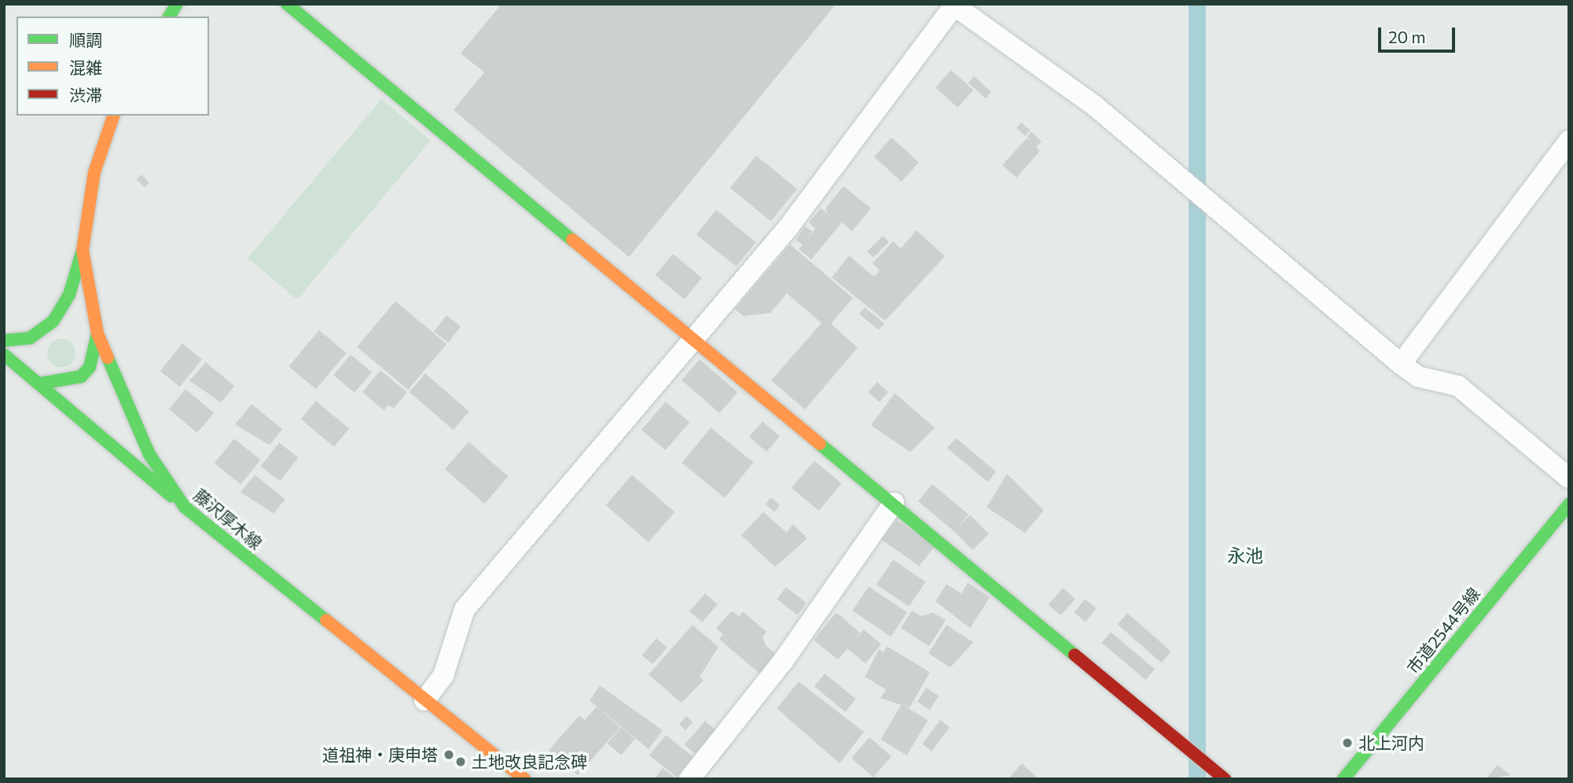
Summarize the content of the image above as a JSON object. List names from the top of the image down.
{
  "streets": {
    "street": ["藤沢厚木線", "市道2544号線"]
  },
  "districts": ["永池"],
  "places": ["北上河内", "道祖神・庚申塔", "土地改良記念碑"],
  "legend": ["順調", "混雑", "渋滞"],
  "scale_bar": "20 m"
}
